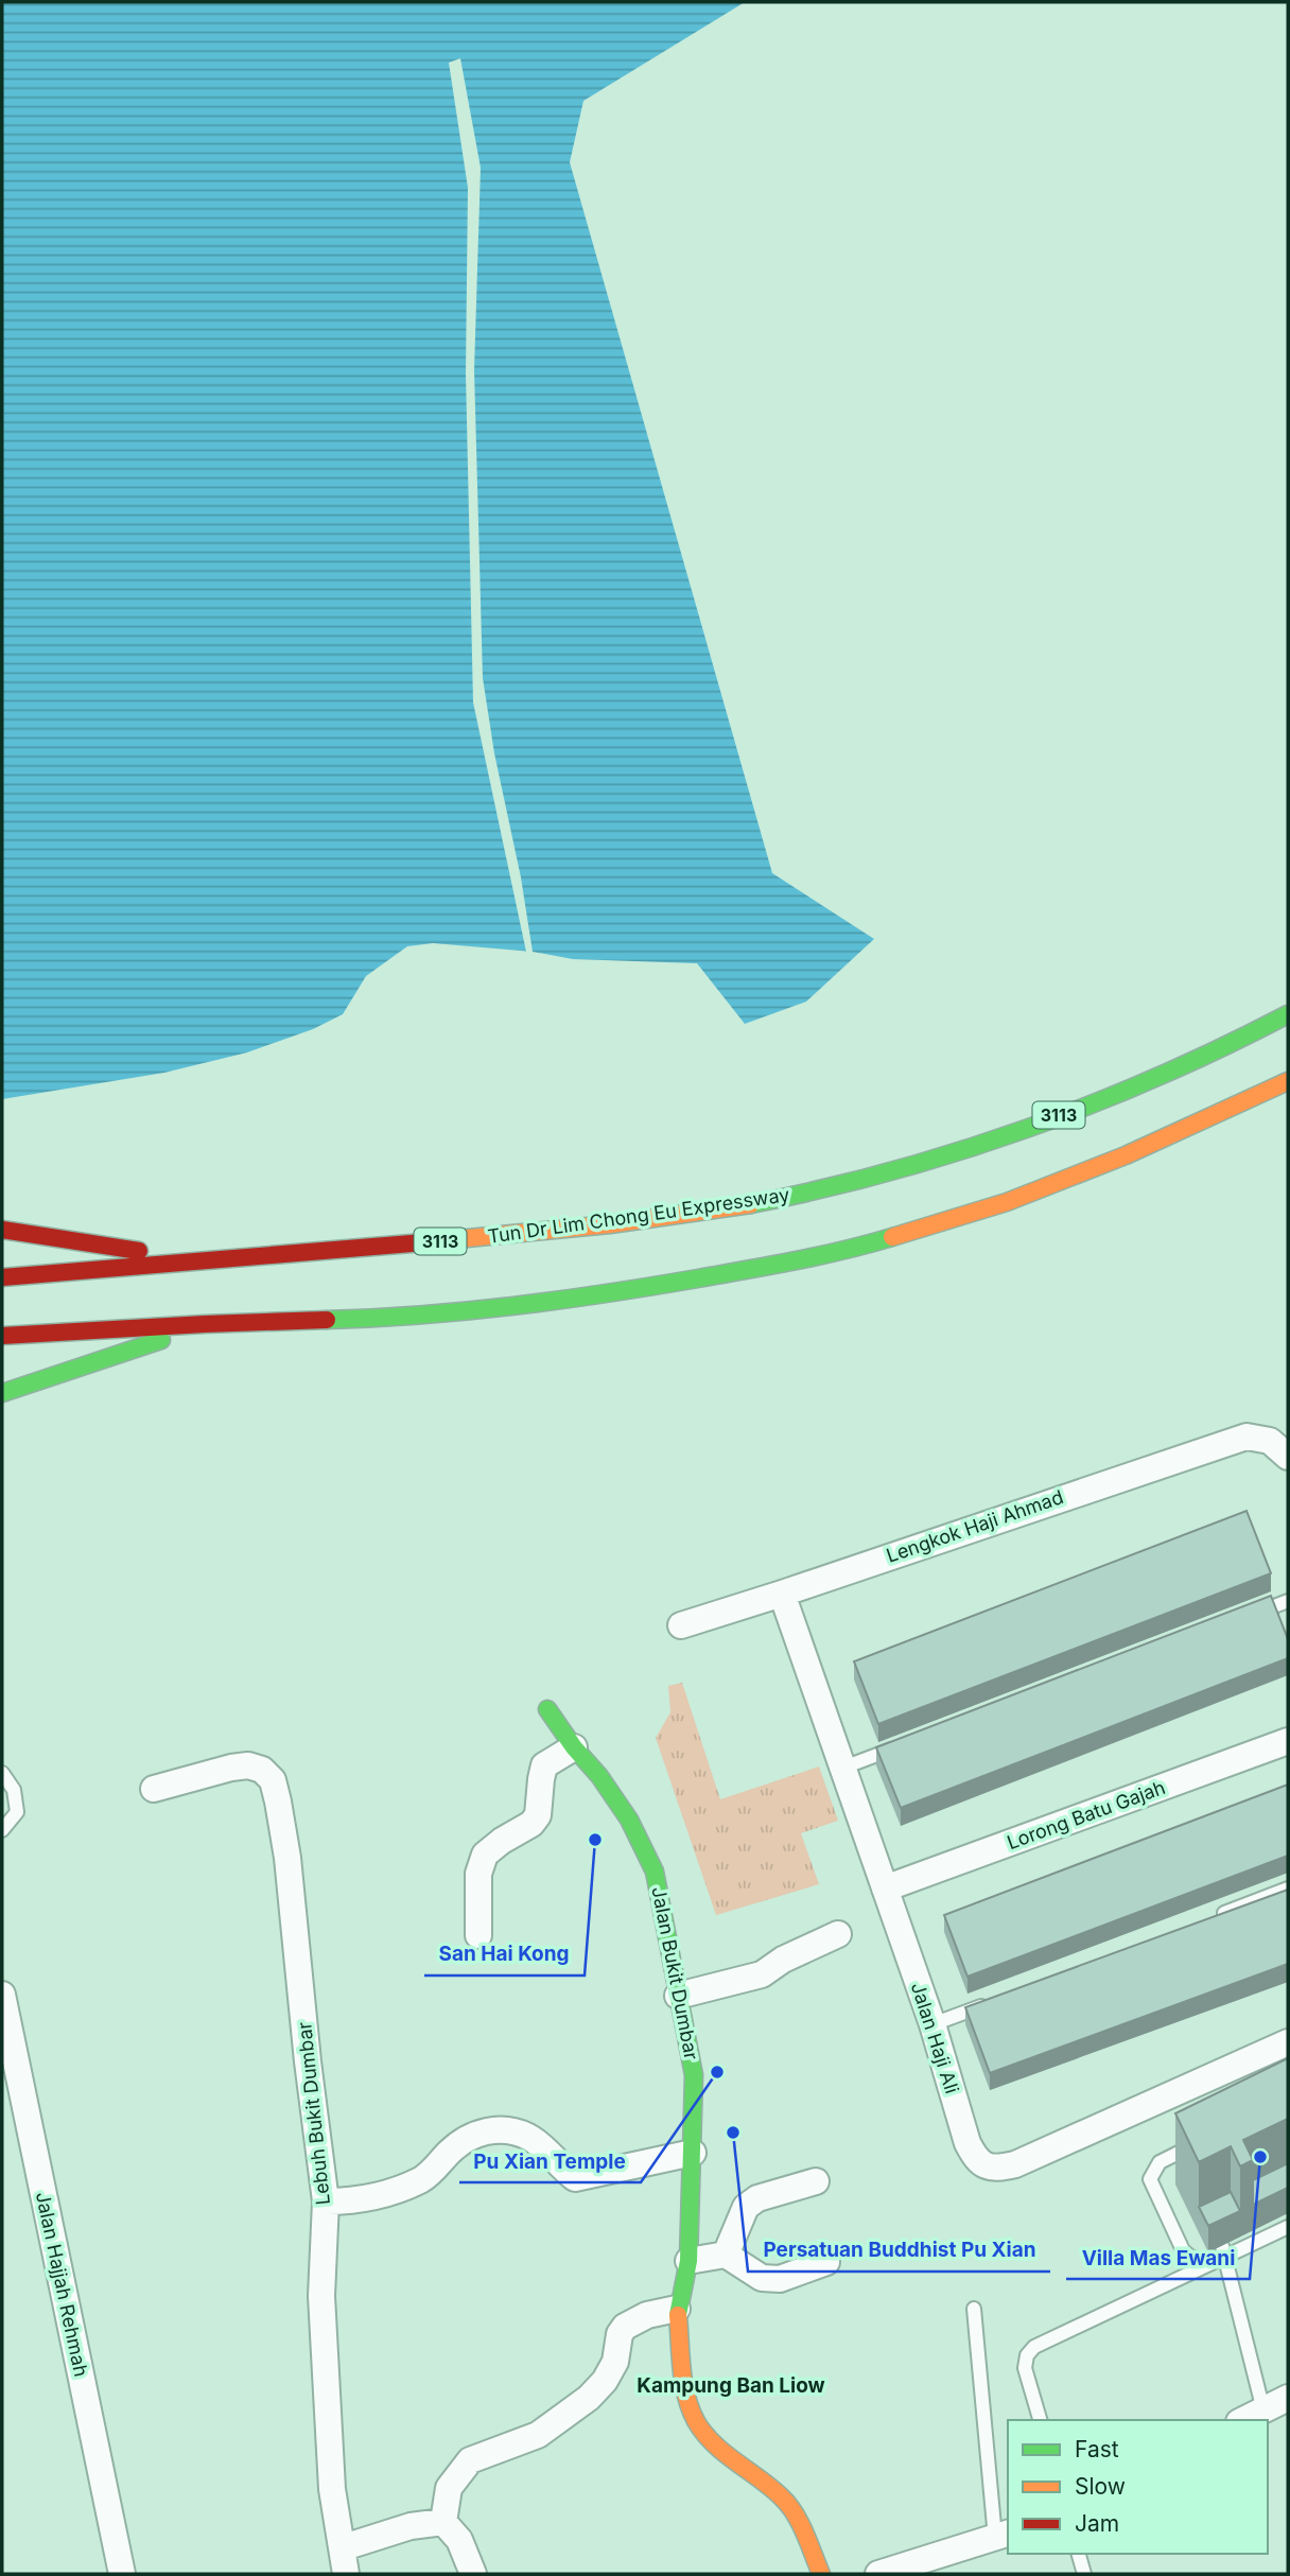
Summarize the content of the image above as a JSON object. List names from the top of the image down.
{
  "streets": {
    "main road": ["3113", "Tun Dr Lim Chong Eu Expressway", "Jalan Bukit Dumbar"],
    "street": [
      "Lengkok Haji Ahmad",
      "Lorong Batu Gajah",
      "Jalan Haji Ali",
      "Lebuh Bukit Dumbar",
      "Jalan Hajjah Rehmah"
    ]
  },
  "crossings": [
    ["Lengkok Haji Ahmad", "Jalan Haji Ali"],
    ["Lorong Batu Gajah", "Jalan Haji Ali"]
  ],
  "districts": ["Kampung Ban Liow"],
  "places": [
    "San Hai Kong",
    "Pu Xian Temple",
    "Persatuan Buddhist Pu Xian",
    "Villa Mas Ewani"
  ],
  "legend": ["Fast", "Slow", "Jam"]
}
